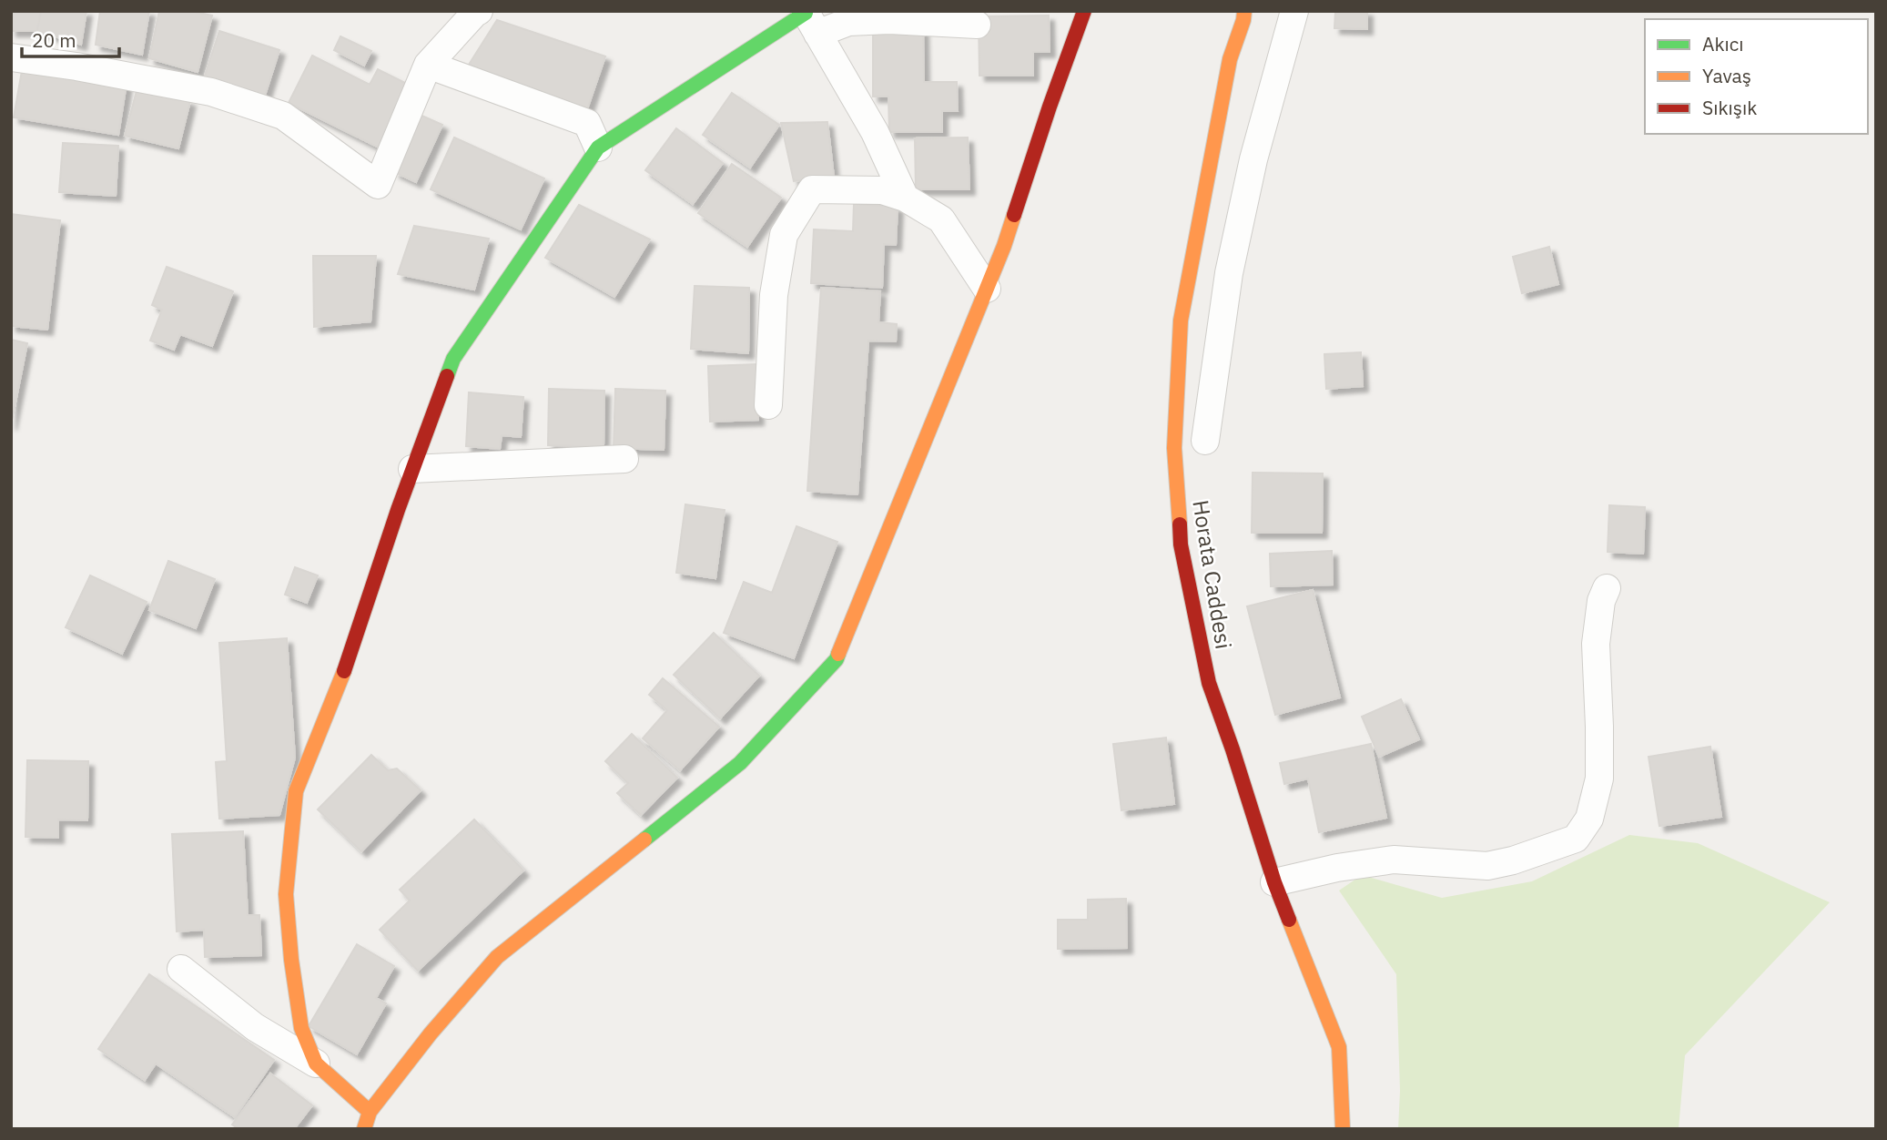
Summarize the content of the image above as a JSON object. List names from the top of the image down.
{
  "streets": {
    "street": ["Horata Caddesi"]
  },
  "legend": ["Akıcı", "Yavaş", "Sıkışık"],
  "scale_bar": "20 m"
}
